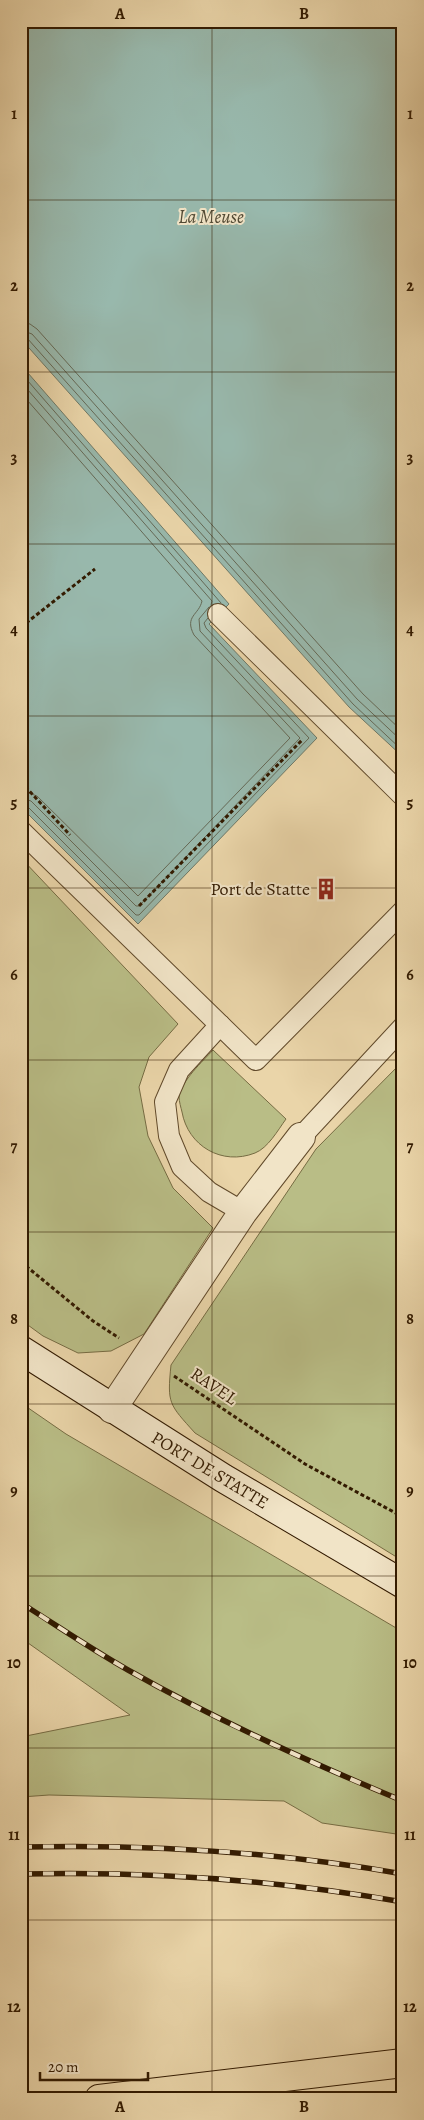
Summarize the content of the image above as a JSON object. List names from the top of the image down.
{
  "streets": {
    "street": ["PORT DE STATTE"],
    "path": ["RAVEL"]
  },
  "water": ["La Meuse"],
  "places": {
    "building": ["Port de Statte"]
  },
  "scale_bar": "20 m",
  "grid": {
    "columns": ["A", "B"],
    "rows": [
      "1",
      "2",
      "3",
      "4",
      "5",
      "6",
      "7",
      "8",
      "9",
      "10",
      "11",
      "12"
    ]
  }
}
